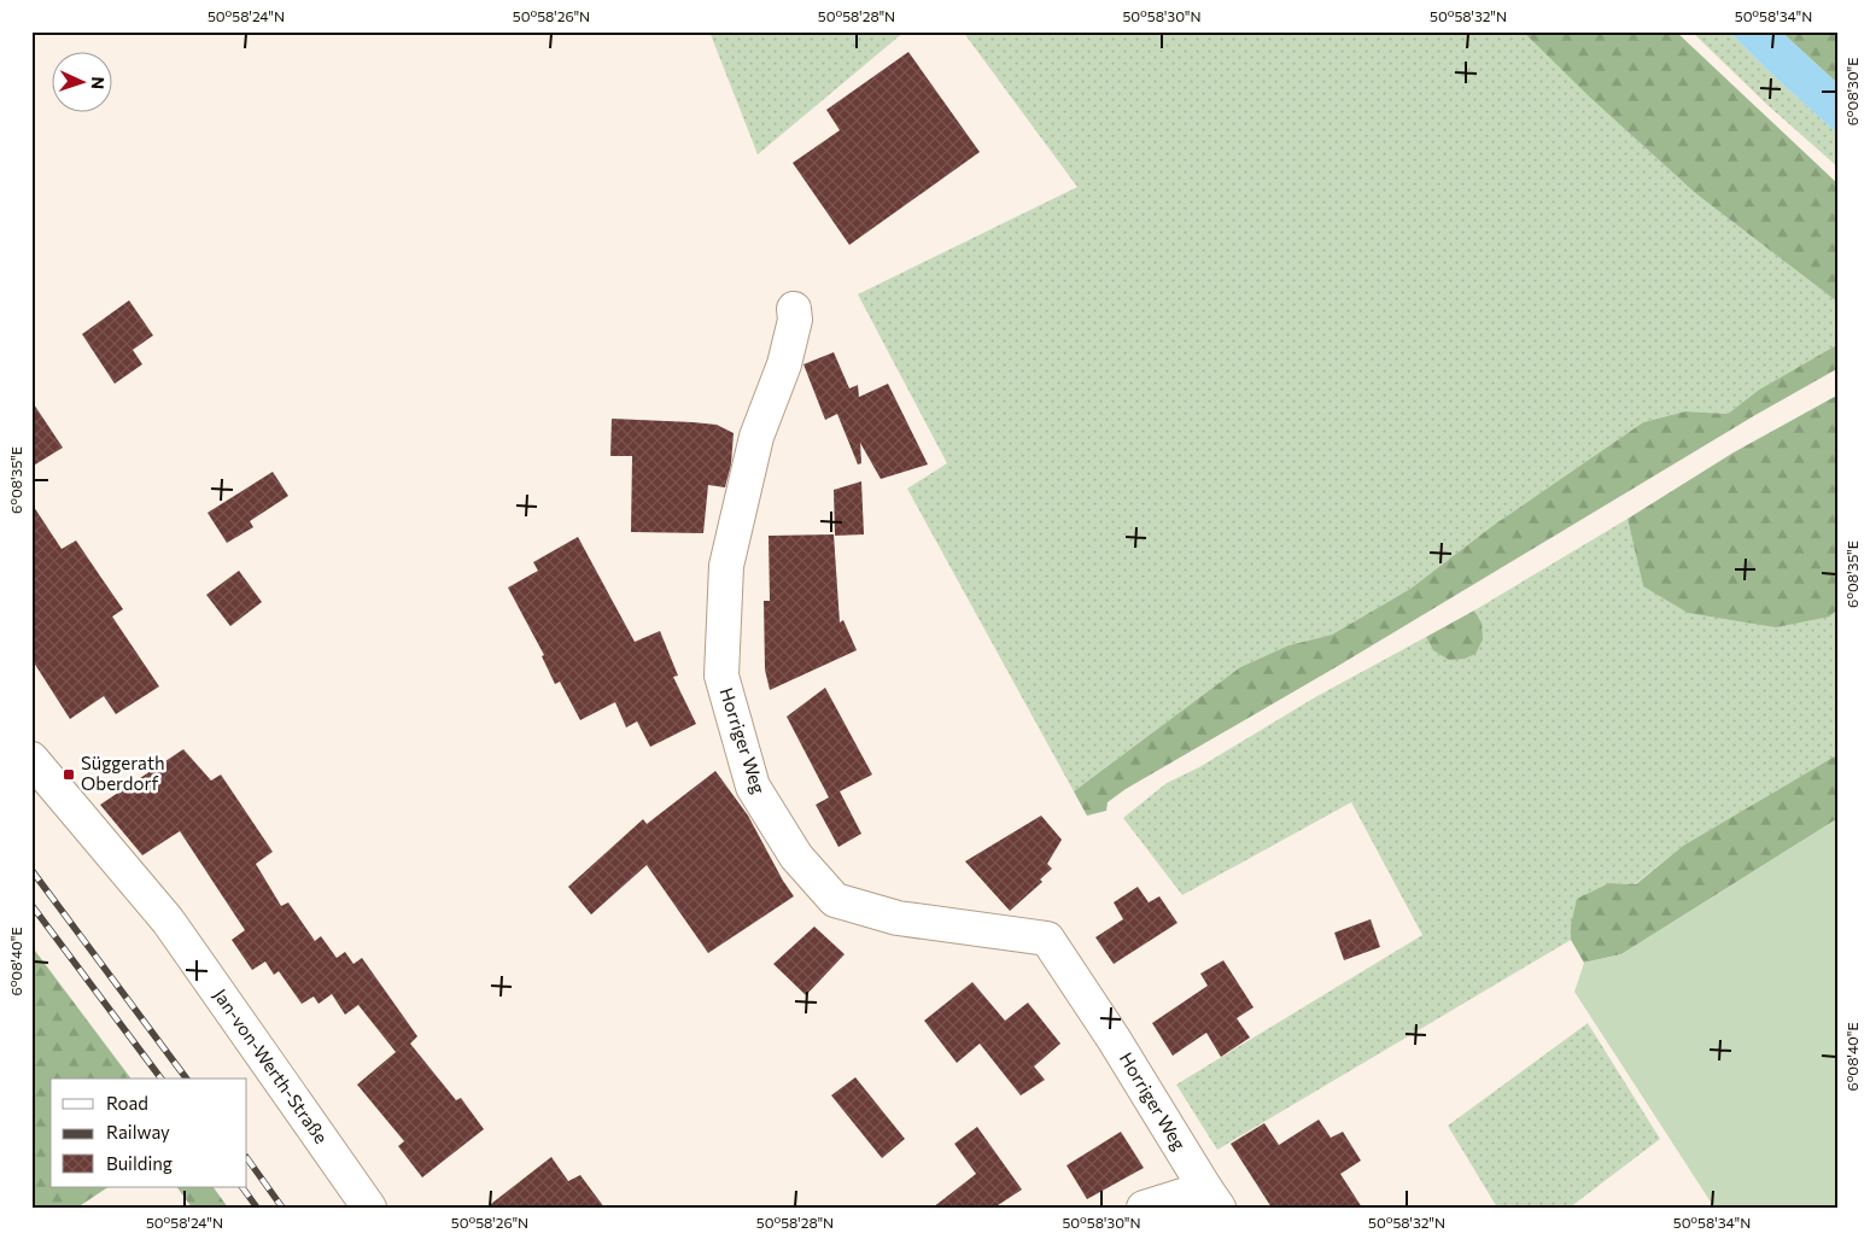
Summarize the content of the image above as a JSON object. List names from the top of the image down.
{
  "streets": {
    "street": ["Horriger Weg", "Jan-von-Werth-Straße"]
  },
  "places": {
    "transit": ["Süggerath Oberdorf"]
  },
  "legend": ["Road", "Railway", "Building"],
  "north": "right",
  "coordinates": [
    "50°58'24\"N",
    "50°58'26\"N",
    "50°58'28\"N",
    "50°58'30\"N",
    "50°58'32\"N",
    "50°58'34\"N",
    "6°08'30\"E",
    "6°08'35\"E",
    "6°08'40\"E"
  ]
}
